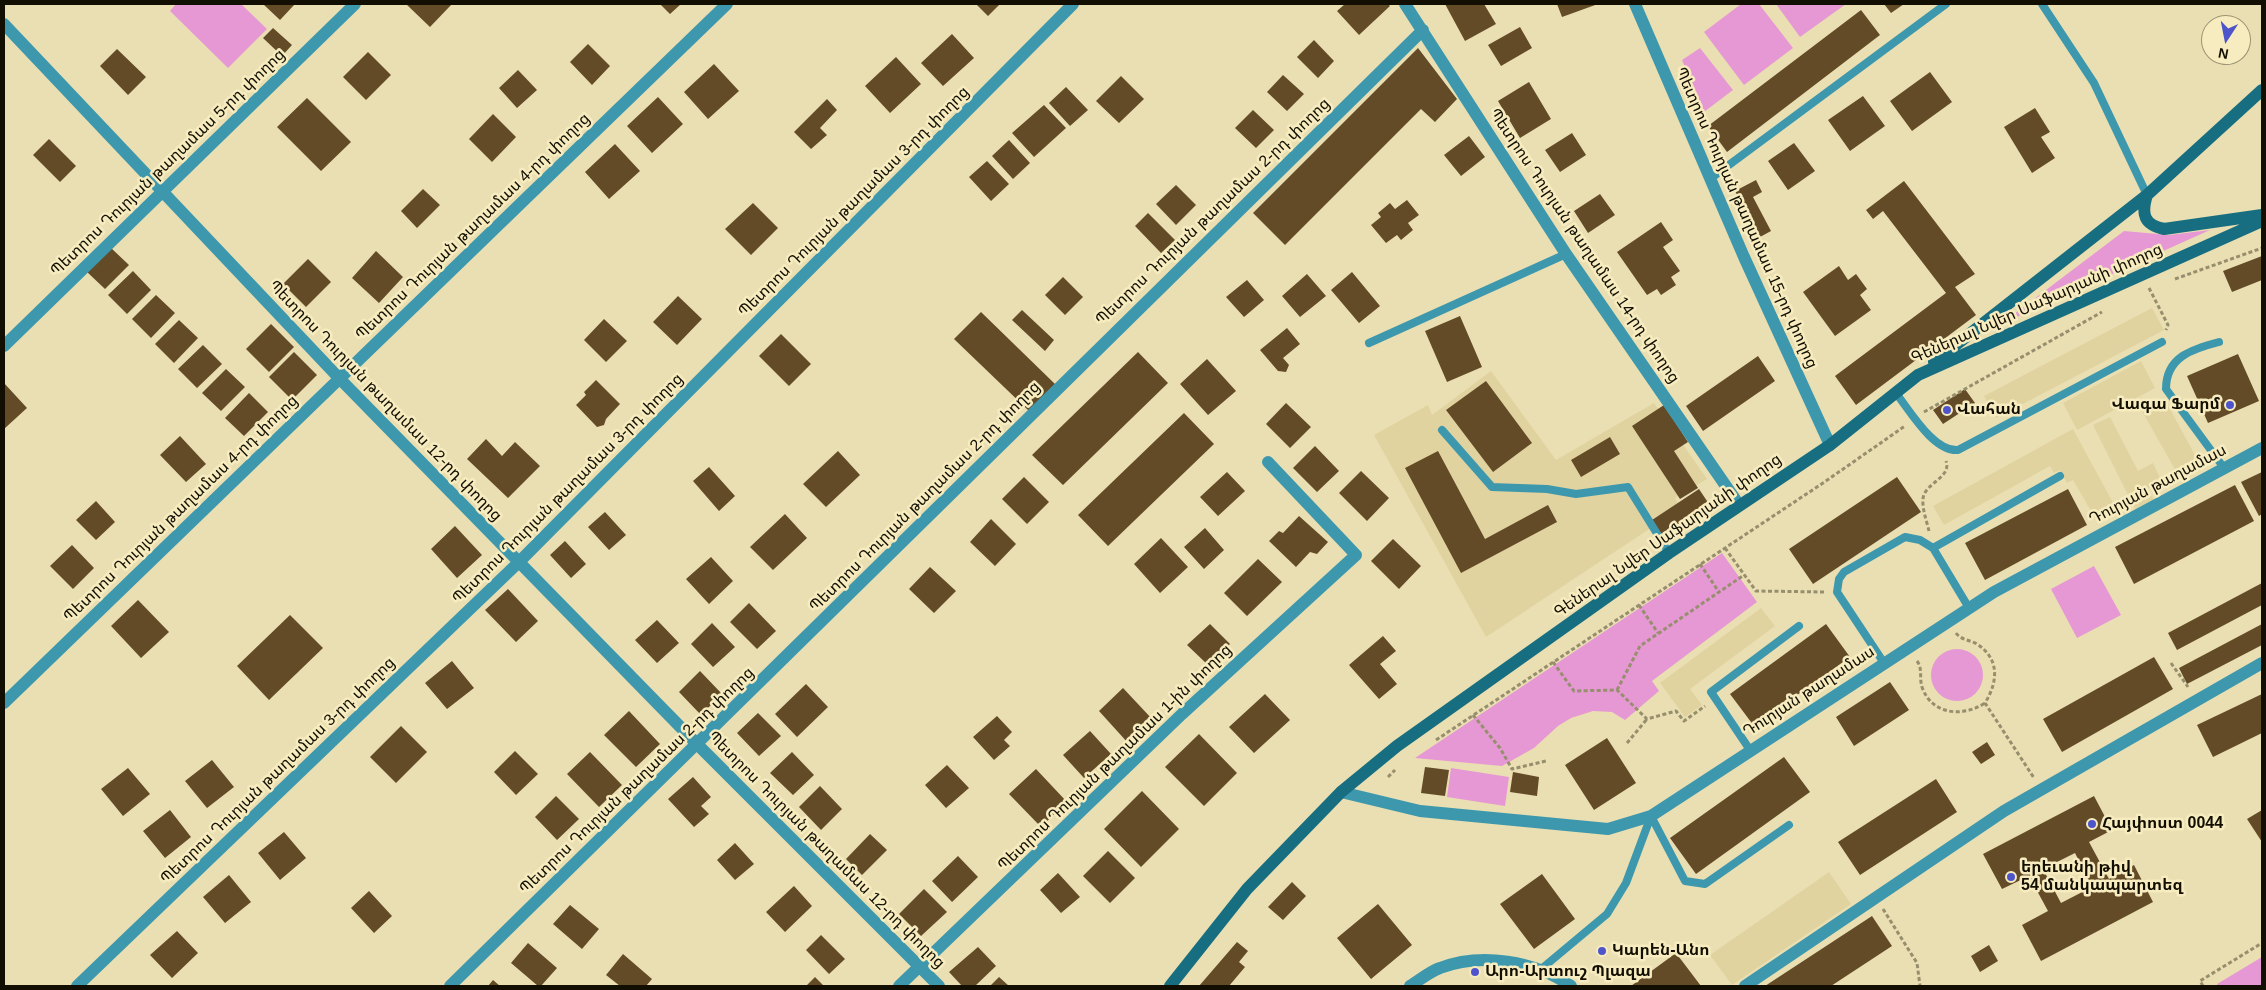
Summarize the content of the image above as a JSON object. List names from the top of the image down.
{
  "streets": {
    "main road": ["Գեներալ Նվեր Սաֆարյանի փողոց"],
    "street": [
      "Պետրոս Դուրյան թաղամաս 5-րդ փողոց",
      "Պետրոս Դուրյան թաղամաս 3-րդ փողոց",
      "Պետրոս Դուրյան թաղամաս 2-րդ փողոց",
      "Պետրոս Դուրյան թաղամաս 15-րդ փողոց",
      "Պետրոս Դուրյան թաղամաս 4-րդ փողոց",
      "Պետրոս Դուրյան թաղամաս 14-րդ փողոց",
      "Պետրոս Դուրյան թաղամաս 12-րդ փողոց",
      "Դուրյան թաղամաս",
      "Պետրոս Դուրյան թաղամաս 1-ին փողոց"
    ]
  },
  "crossings": [
    ["Պետրոս Դուրյան թաղամաս 5-րդ փողոց", "Պետրոս Դուրյան թաղամաս 12-րդ փողոց"],
    ["Պետրոս Դուրյան թաղամաս 3-րդ փողոց", "Պետրոս Դուրյան թաղամաս 12-րդ փողոց"],
    ["Պետրոս Դուրյան թաղամաս 2-րդ փողոց", "Պետրոս Դուրյան թաղամաս 14-րդ փողոց"],
    ["Պետրոս Դուրյան թաղամաս 2-րդ փողոց", "Պետրոս Դուրյան թաղամաս 12-րդ փողոց"],
    ["Պետրոս Դուրյան թաղամաս 15-րդ փողոց", "Գեներալ Նվեր Սաֆարյանի փողոց"],
    ["Պետրոս Դուրյան թաղամաս 4-րդ փողոց", "Պետրոս Դուրյան թաղամաս 12-րդ փողոց"],
    ["Պետրոս Դուրյան թաղամաս 14-րդ փողոց", "Գեներալ Նվեր Սաֆարյանի փողոց"],
    ["Գեներալ Նվեր Սաֆարյանի փողոց", "Դուրյան թաղամաս"],
    ["Պետրոս Դուրյան թաղամաս 12-րդ փողոց", "Պետրոս Դուրյան թաղամաս 1-ին փողոց"]
  ],
  "places": [
    "Վագա Ֆարմ",
    "Վահան",
    "Հայփոստ 0044",
    "երեւանի թիվ 54 մանկապարտեզ",
    "Կարեն-Անո",
    "Արո-Արտուշ Պլազա"
  ],
  "north": "bottom"
}
